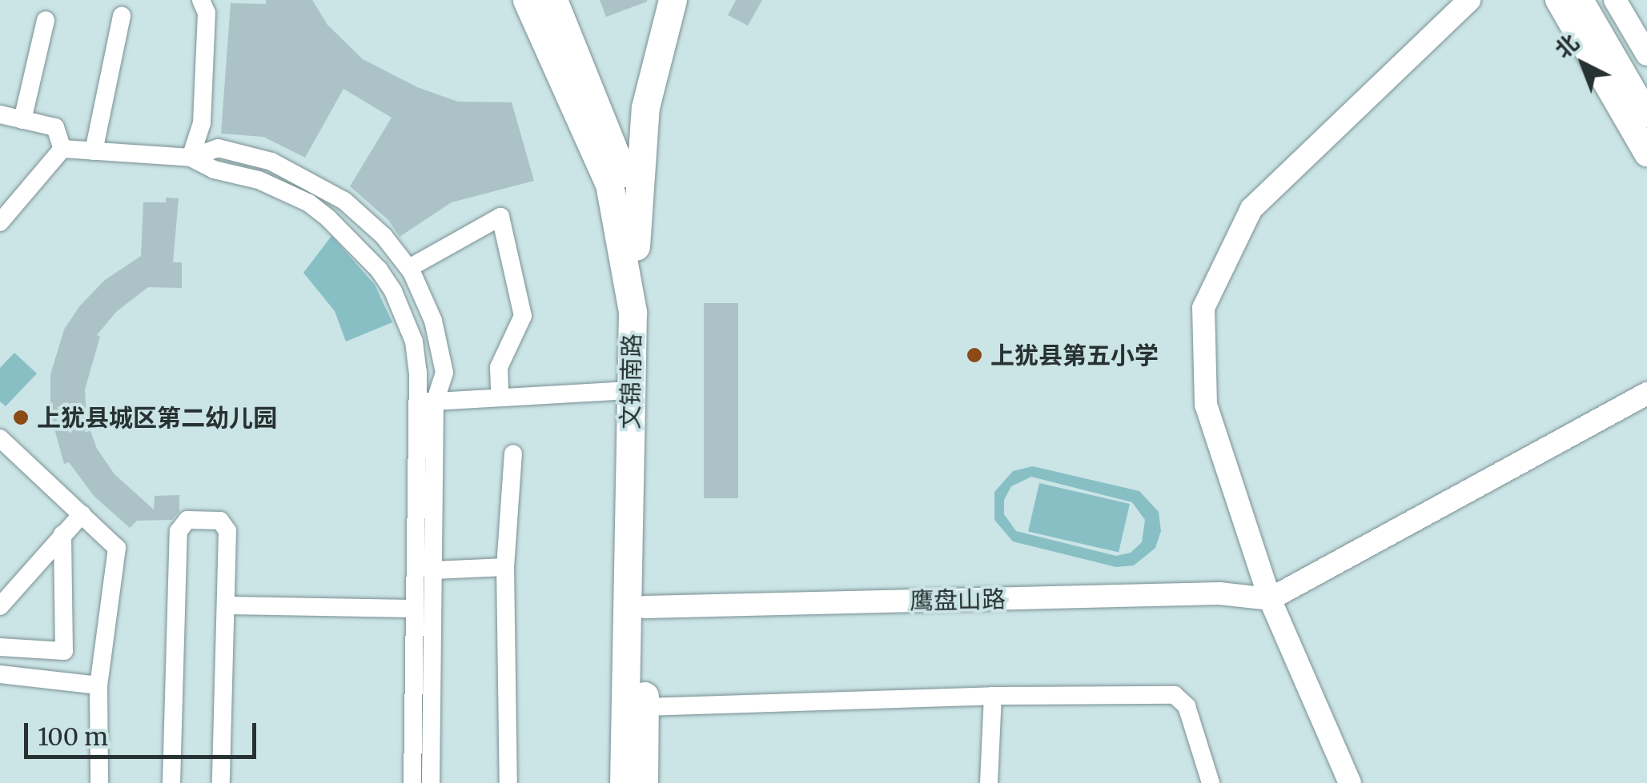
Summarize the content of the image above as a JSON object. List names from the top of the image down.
{
  "streets": {
    "main road": ["文锦南路"],
    "street": ["鹰盘山路"]
  },
  "crossings": [
    ["文锦南路", "鹰盘山路"]
  ],
  "places": ["上犹县第五小学", "上犹县城区第二幼儿园"],
  "scale_bar": "100 m",
  "north": "top left"
}
